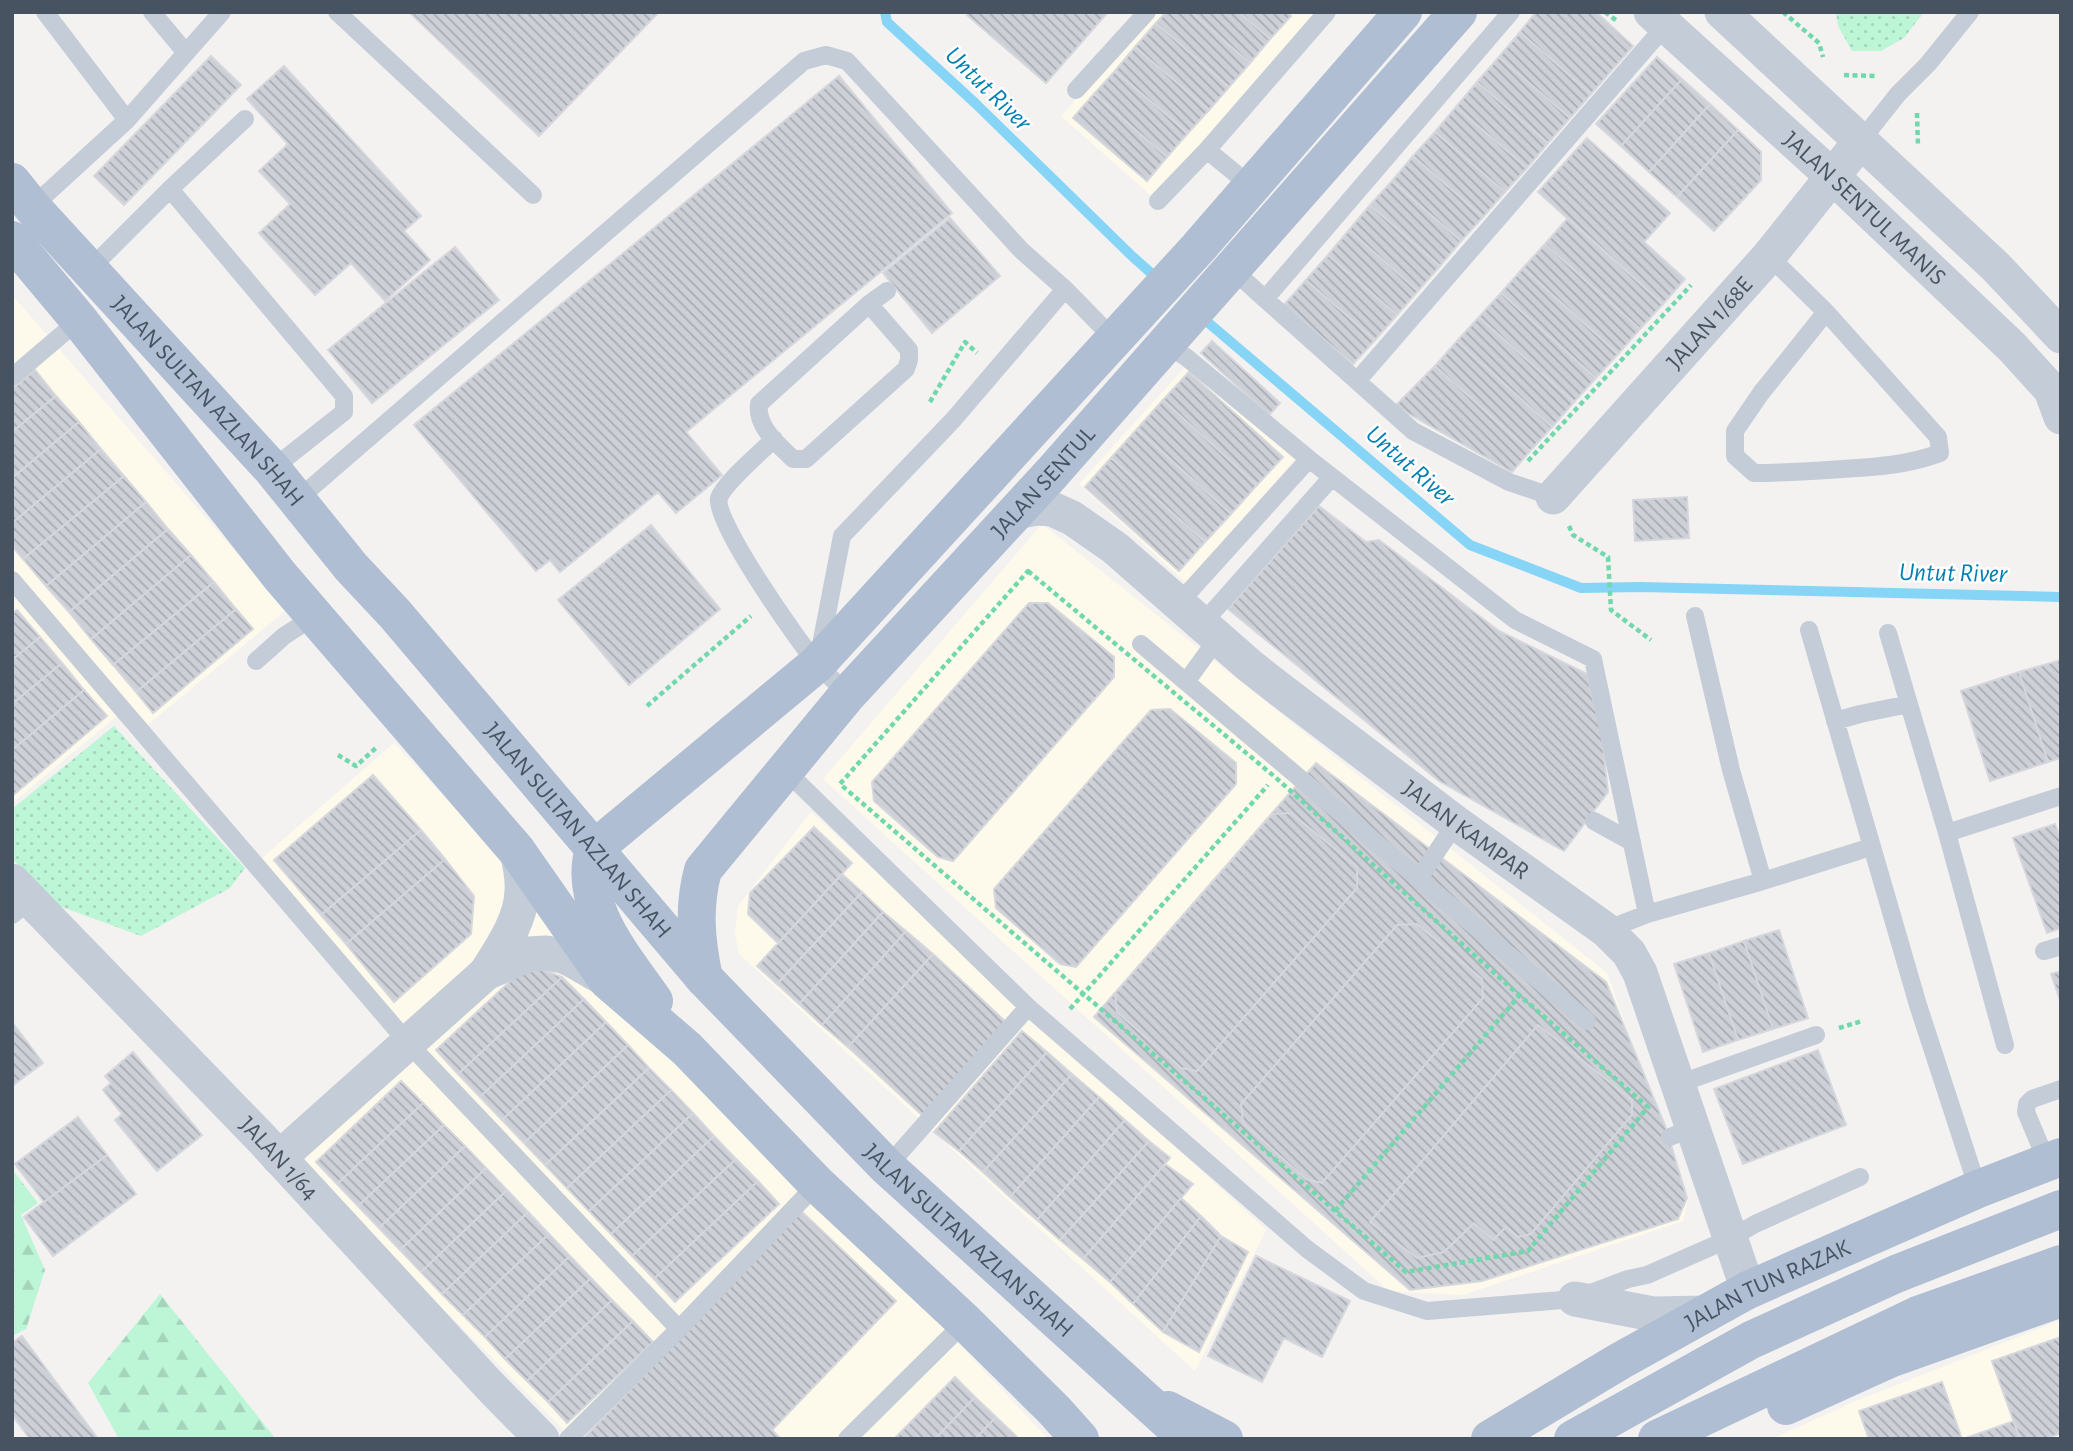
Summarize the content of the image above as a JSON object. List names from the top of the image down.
{
  "streets": {
    "main road": ["JALAN SULTAN AZLAN SHAH", "JALAN SENTUL", "JALAN TUN RAZAK"],
    "street": [
      "JALAN SENTUL MANIS",
      "JALAN 1/68E",
      "JALAN KAMPAR",
      "JALAN 1/64"
    ]
  },
  "crossings": [
    ["JALAN SENTUL MANIS", "JALAN 1/68E"],
    ["JALAN SULTAN AZLAN SHAH", "JALAN SENTUL"],
    ["JALAN SENTUL", "JALAN KAMPAR"],
    ["JALAN KAMPAR", "JALAN TUN RAZAK"]
  ],
  "water": ["Untut River"]
}
